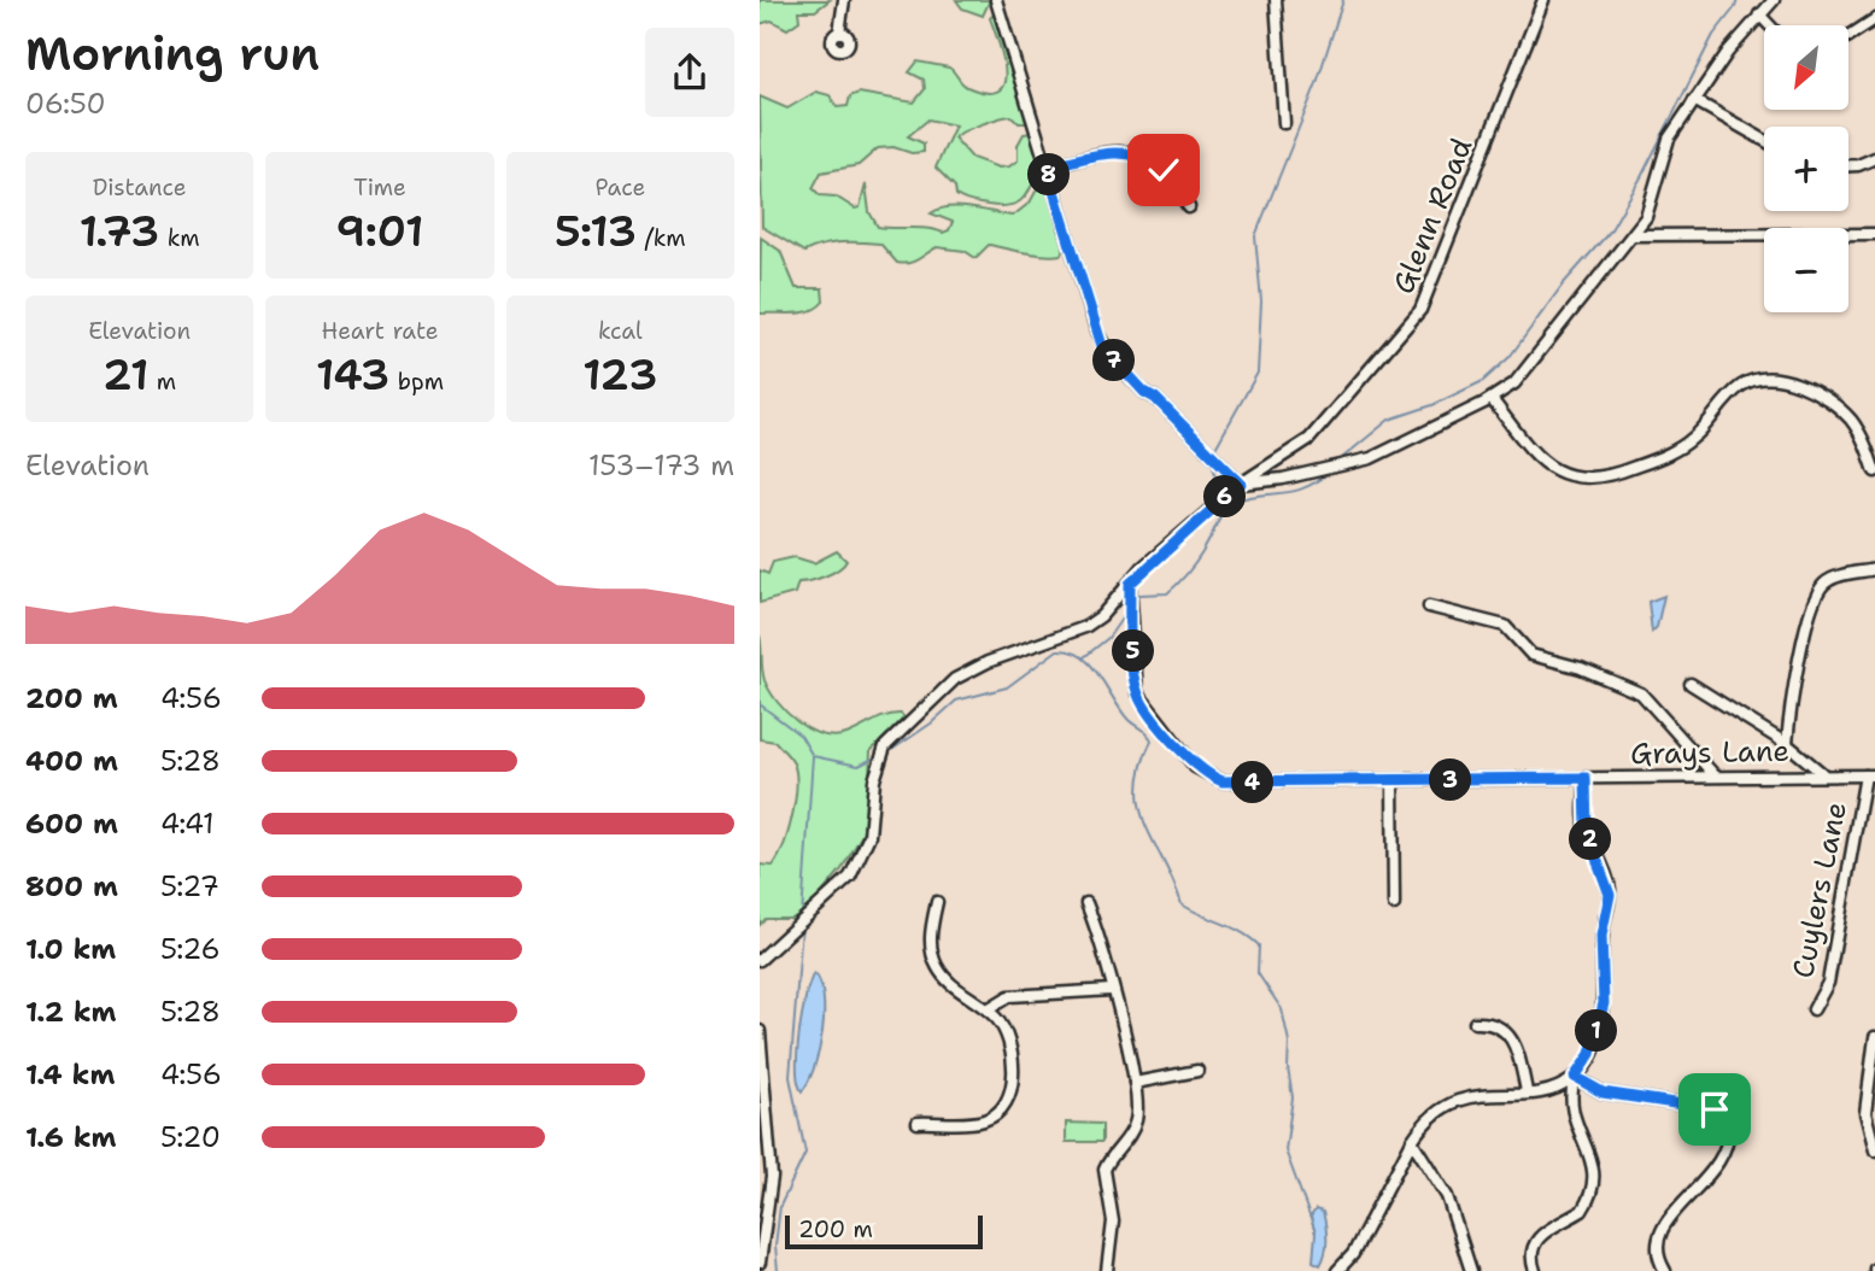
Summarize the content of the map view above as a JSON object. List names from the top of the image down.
{
  "streets": {
    "street": ["Glenn Road", "Grays Lane", "Cuylers Lane"]
  },
  "crossings": [
    ["Glenn Road", "Grays Lane"],
    ["Grays Lane", "Cuylers Lane"]
  ],
  "scale_bar": "200 m",
  "north": "bottom left",
  "page": {
    "heading": ["Morning run", "06:50"],
    "map_buttons": ["+", "−"],
    "stats": [
      ["Distance", "1.73 km"],
      ["Time", "9:01"],
      ["Pace", "5:13 /km"],
      ["Elevation", "21 m"],
      ["Heart rate", "143 bpm"],
      ["kcal", "123"]
    ],
    "pins": [
      "8",
      "7",
      "6",
      "5",
      "3",
      "4",
      "2",
      "1"
    ],
    "chart": ["Elevation", "153–173 m"],
    "list": [
      {
        "name": "200 m",
        "note": "4:56"
      },
      {
        "name": "400 m",
        "note": "5:28"
      },
      {
        "name": "600 m",
        "note": "4:41"
      },
      {
        "name": "800 m",
        "note": "5:27"
      },
      {
        "name": "1.0 km",
        "note": "5:26"
      },
      {
        "name": "1.2 km",
        "note": "5:28"
      },
      {
        "name": "1.4 km",
        "note": "4:56"
      },
      {
        "name": "1.6 km",
        "note": "5:20"
      }
    ],
    "scale": "200 m"
  }
}
